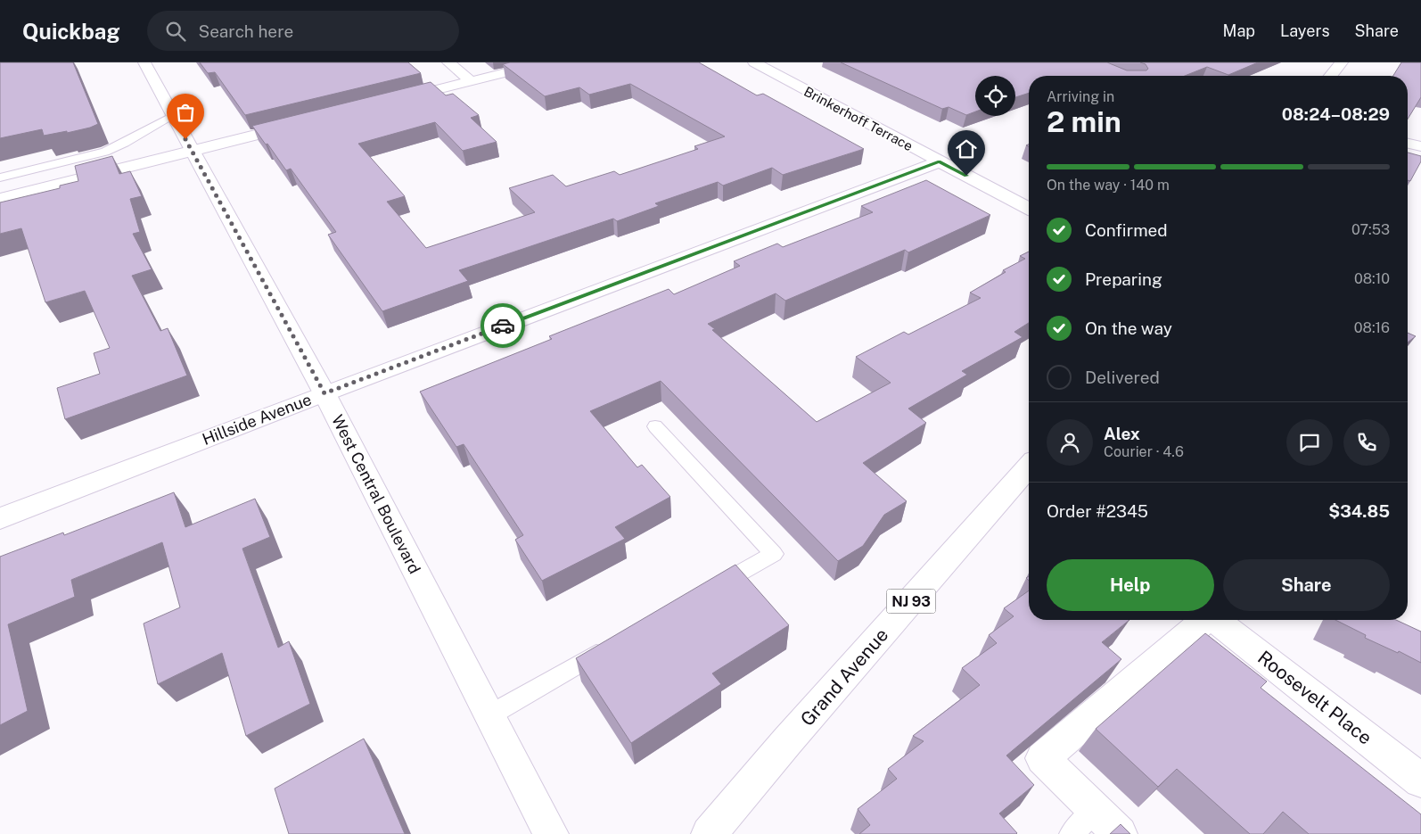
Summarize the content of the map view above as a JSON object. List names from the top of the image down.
{
  "streets": {
    "street": [
      "Brinkerhoff Terrace",
      "Hillside Avenue",
      "West Central Boulevard",
      "NJ 93",
      "Grand Avenue",
      "Roosevelt Place"
    ]
  },
  "crossings": [
    ["Brinkerhoff Terrace", "Hillside Avenue"],
    ["Hillside Avenue", "West Central Boulevard"]
  ],
  "page": {
    "header": "Quickbag",
    "search": "Search here",
    "nav": ["Map", "Layers", "Share"],
    "heading": ["2 min", "Arriving in", "08:24–08:29"],
    "panel": [
      "Alex",
      "Courier · 4.6",
      "Order #2345",
      "$34.85"
    ],
    "bar": "On the way · 140 m",
    "list": [
      ["Confirmed", "07:53"],
      ["Preparing", "08:10"],
      ["On the way", "08:16"],
      "Delivered"
    ],
    "buttons": ["Help", "Share"]
  }
}
